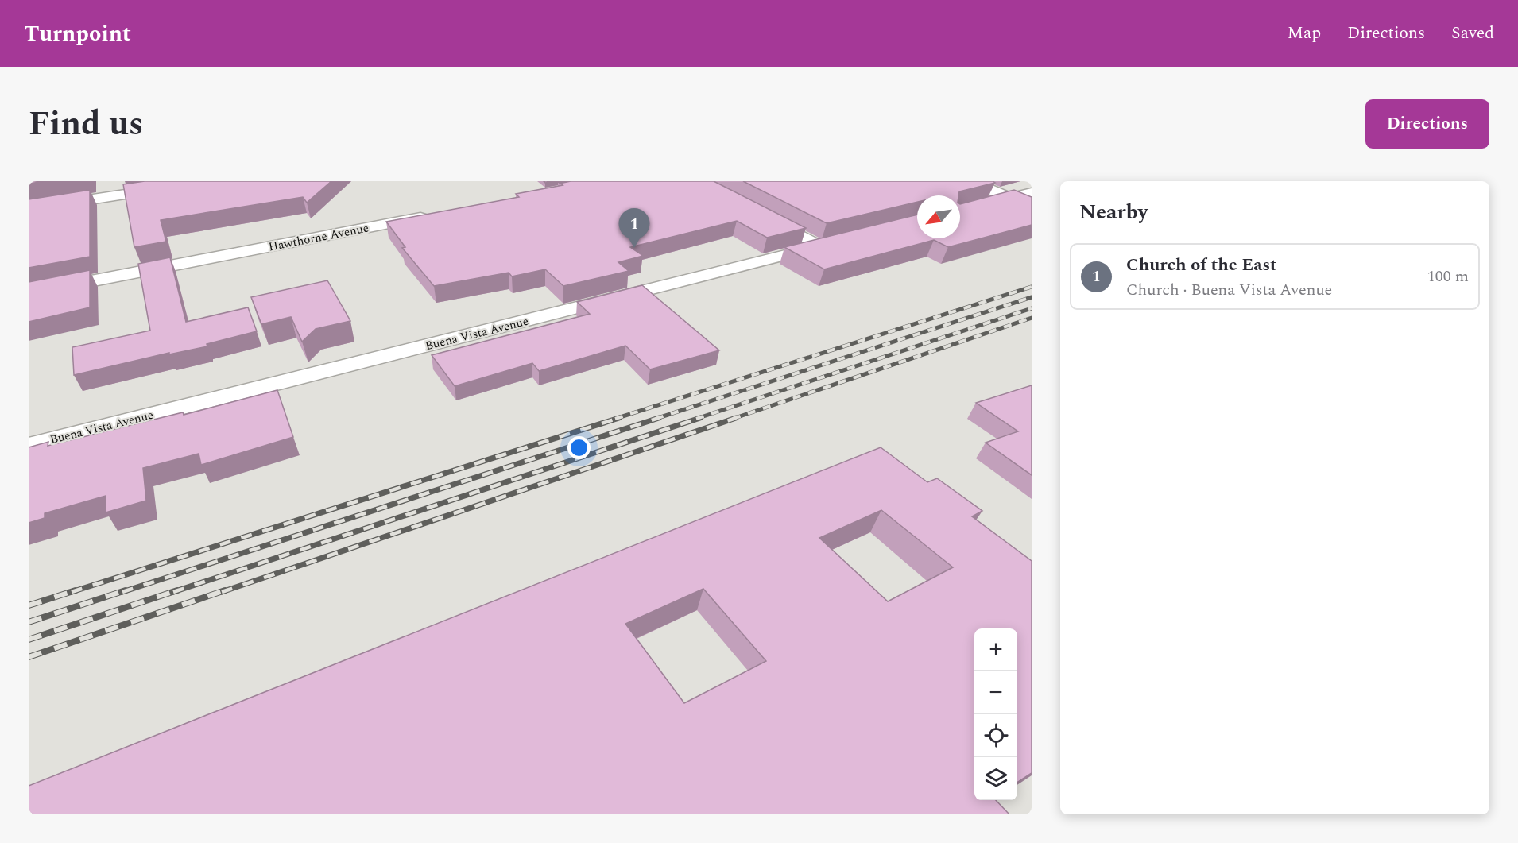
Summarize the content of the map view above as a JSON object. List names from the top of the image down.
{
  "streets": {
    "street": ["Hawthorne Avenue", "Buena Vista Avenue"]
  },
  "north": "bottom left",
  "page": {
    "header": "Turnpoint",
    "nav": ["Map", "Directions", "Saved"],
    "title": "Find us",
    "buttons": "Directions",
    "heading": "Nearby",
    "pins": "1",
    "list": [
      {
        "mark": "1",
        "name": "Church of the East",
        "note": "Church · Buena Vista Avenue",
        "value": "100 m"
      }
    ],
    "map_buttons": ["+", "−"]
  }
}
